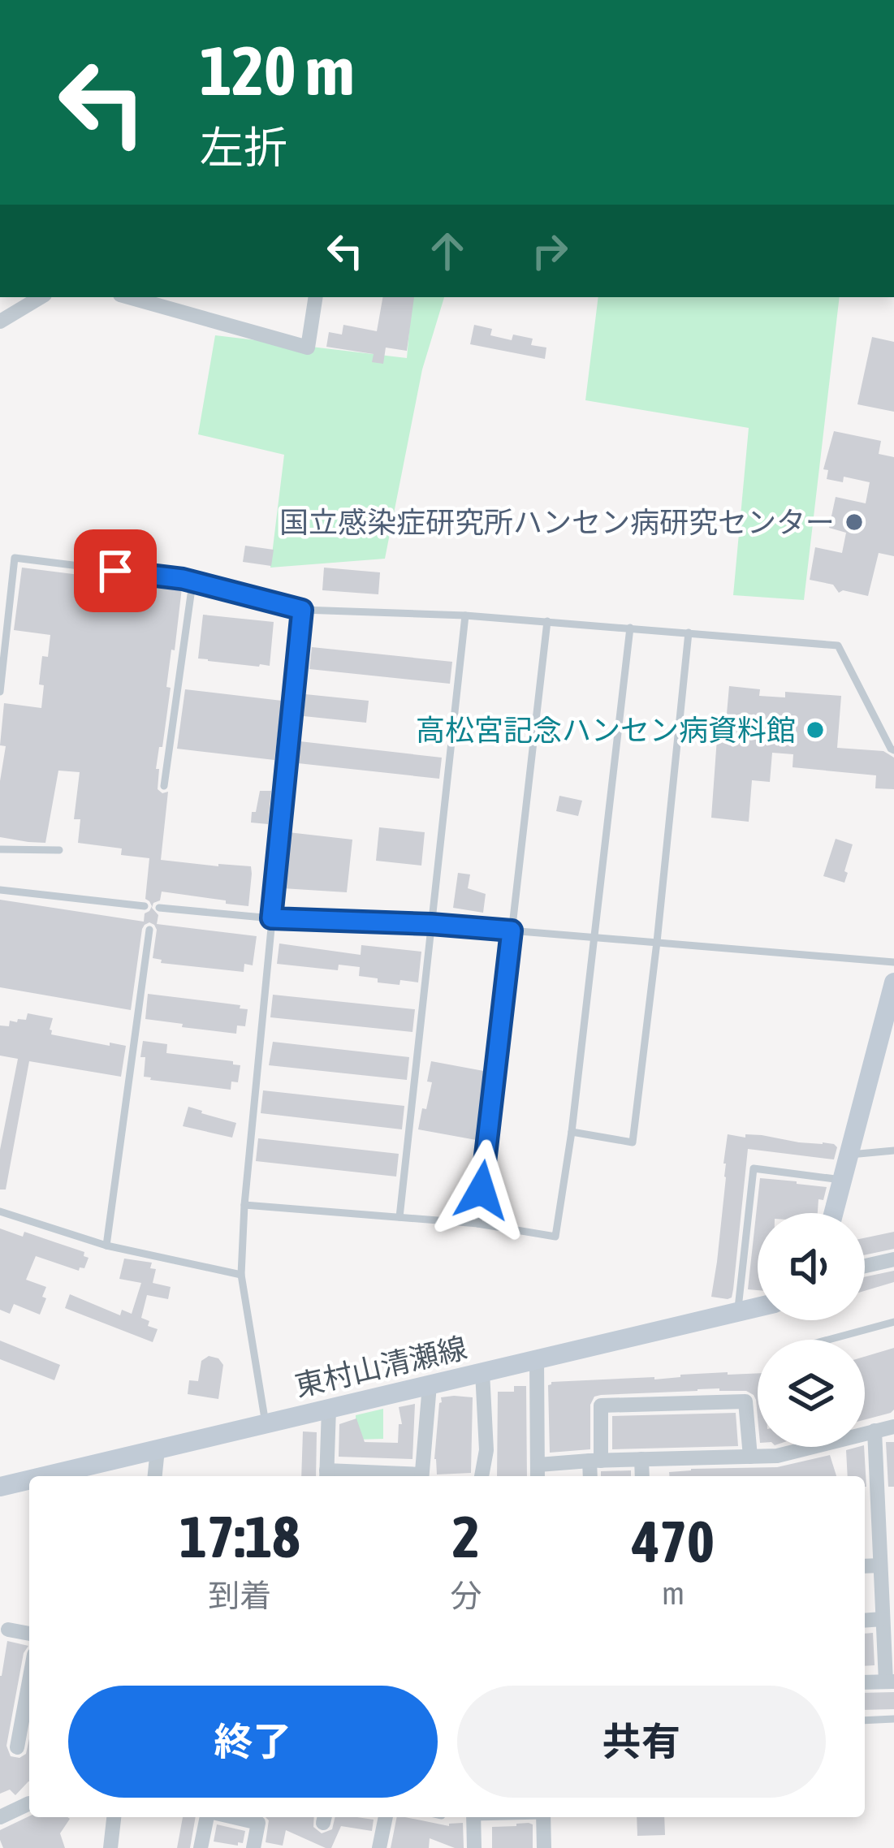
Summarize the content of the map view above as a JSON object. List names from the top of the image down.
{
  "streets": {
    "main road": ["東村山清瀬線"]
  },
  "places": ["国立感染症研究所ハンセン病研究センター", "高松宮記念ハンセン病資料館"],
  "page": {
    "turn": ["120 m", "左折"],
    "eta": [
      "17:18",
      "到着",
      "2",
      "分",
      "470",
      "m"
    ],
    "buttons": ["終了", "共有"]
  }
}
